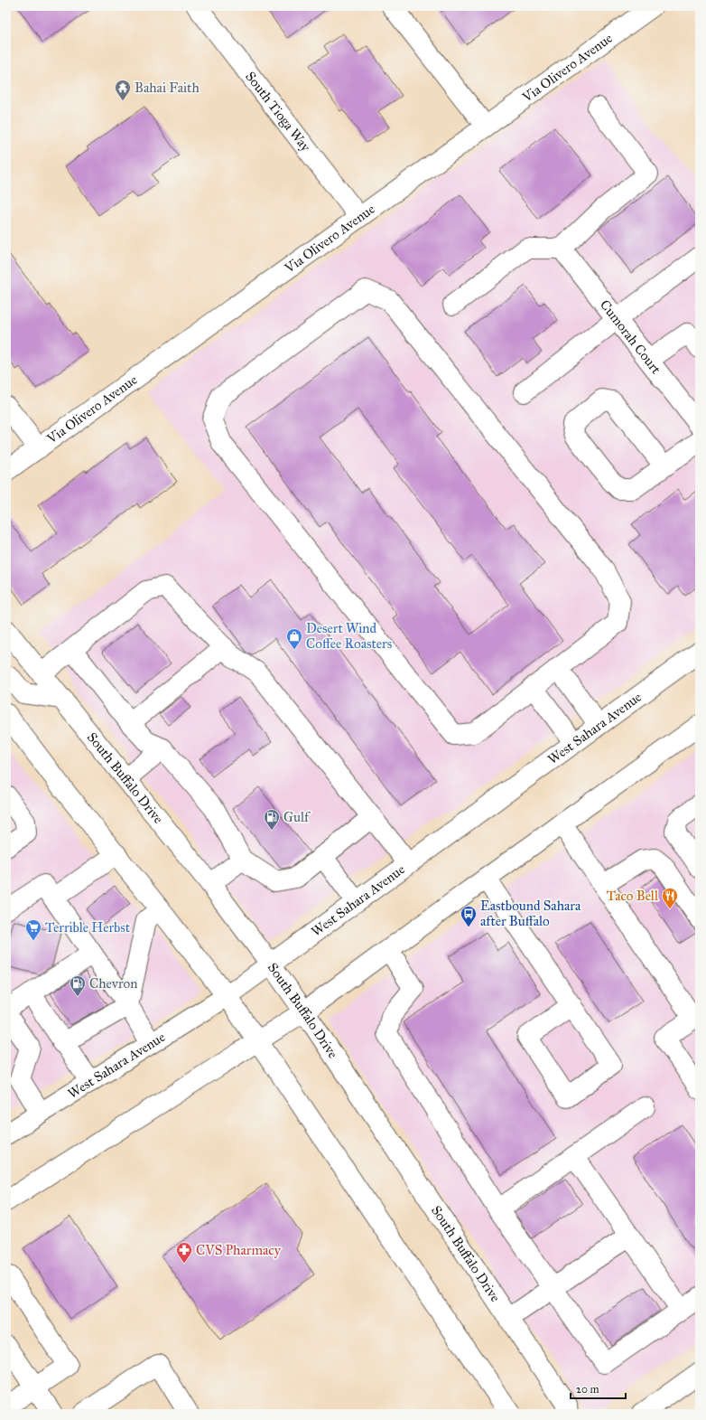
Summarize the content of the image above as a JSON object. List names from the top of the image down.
{
  "streets": {
    "main road": [
      "Via Olivero Avenue",
      "South Tioga Way",
      "Cumorah Court",
      "West Sahara Avenue",
      "South Buffalo Drive"
    ]
  },
  "crossings": [
    ["Via Olivero Avenue", "South Tioga Way"],
    ["West Sahara Avenue", "South Buffalo Drive"]
  ],
  "places": {
    "temple": ["Bahai Faith"],
    "shop": ["Desert Wind Coffee Roasters"],
    "fuel station": ["Gulf", "Chevron"],
    "restaurant": ["Taco Bell"],
    "bus stop": ["Eastbound Sahara after Buffalo"],
    "supermarket": ["Terrible Herbst"],
    "pharmacy": ["CVS Pharmacy"]
  },
  "scale_bar": "20 m"
}
